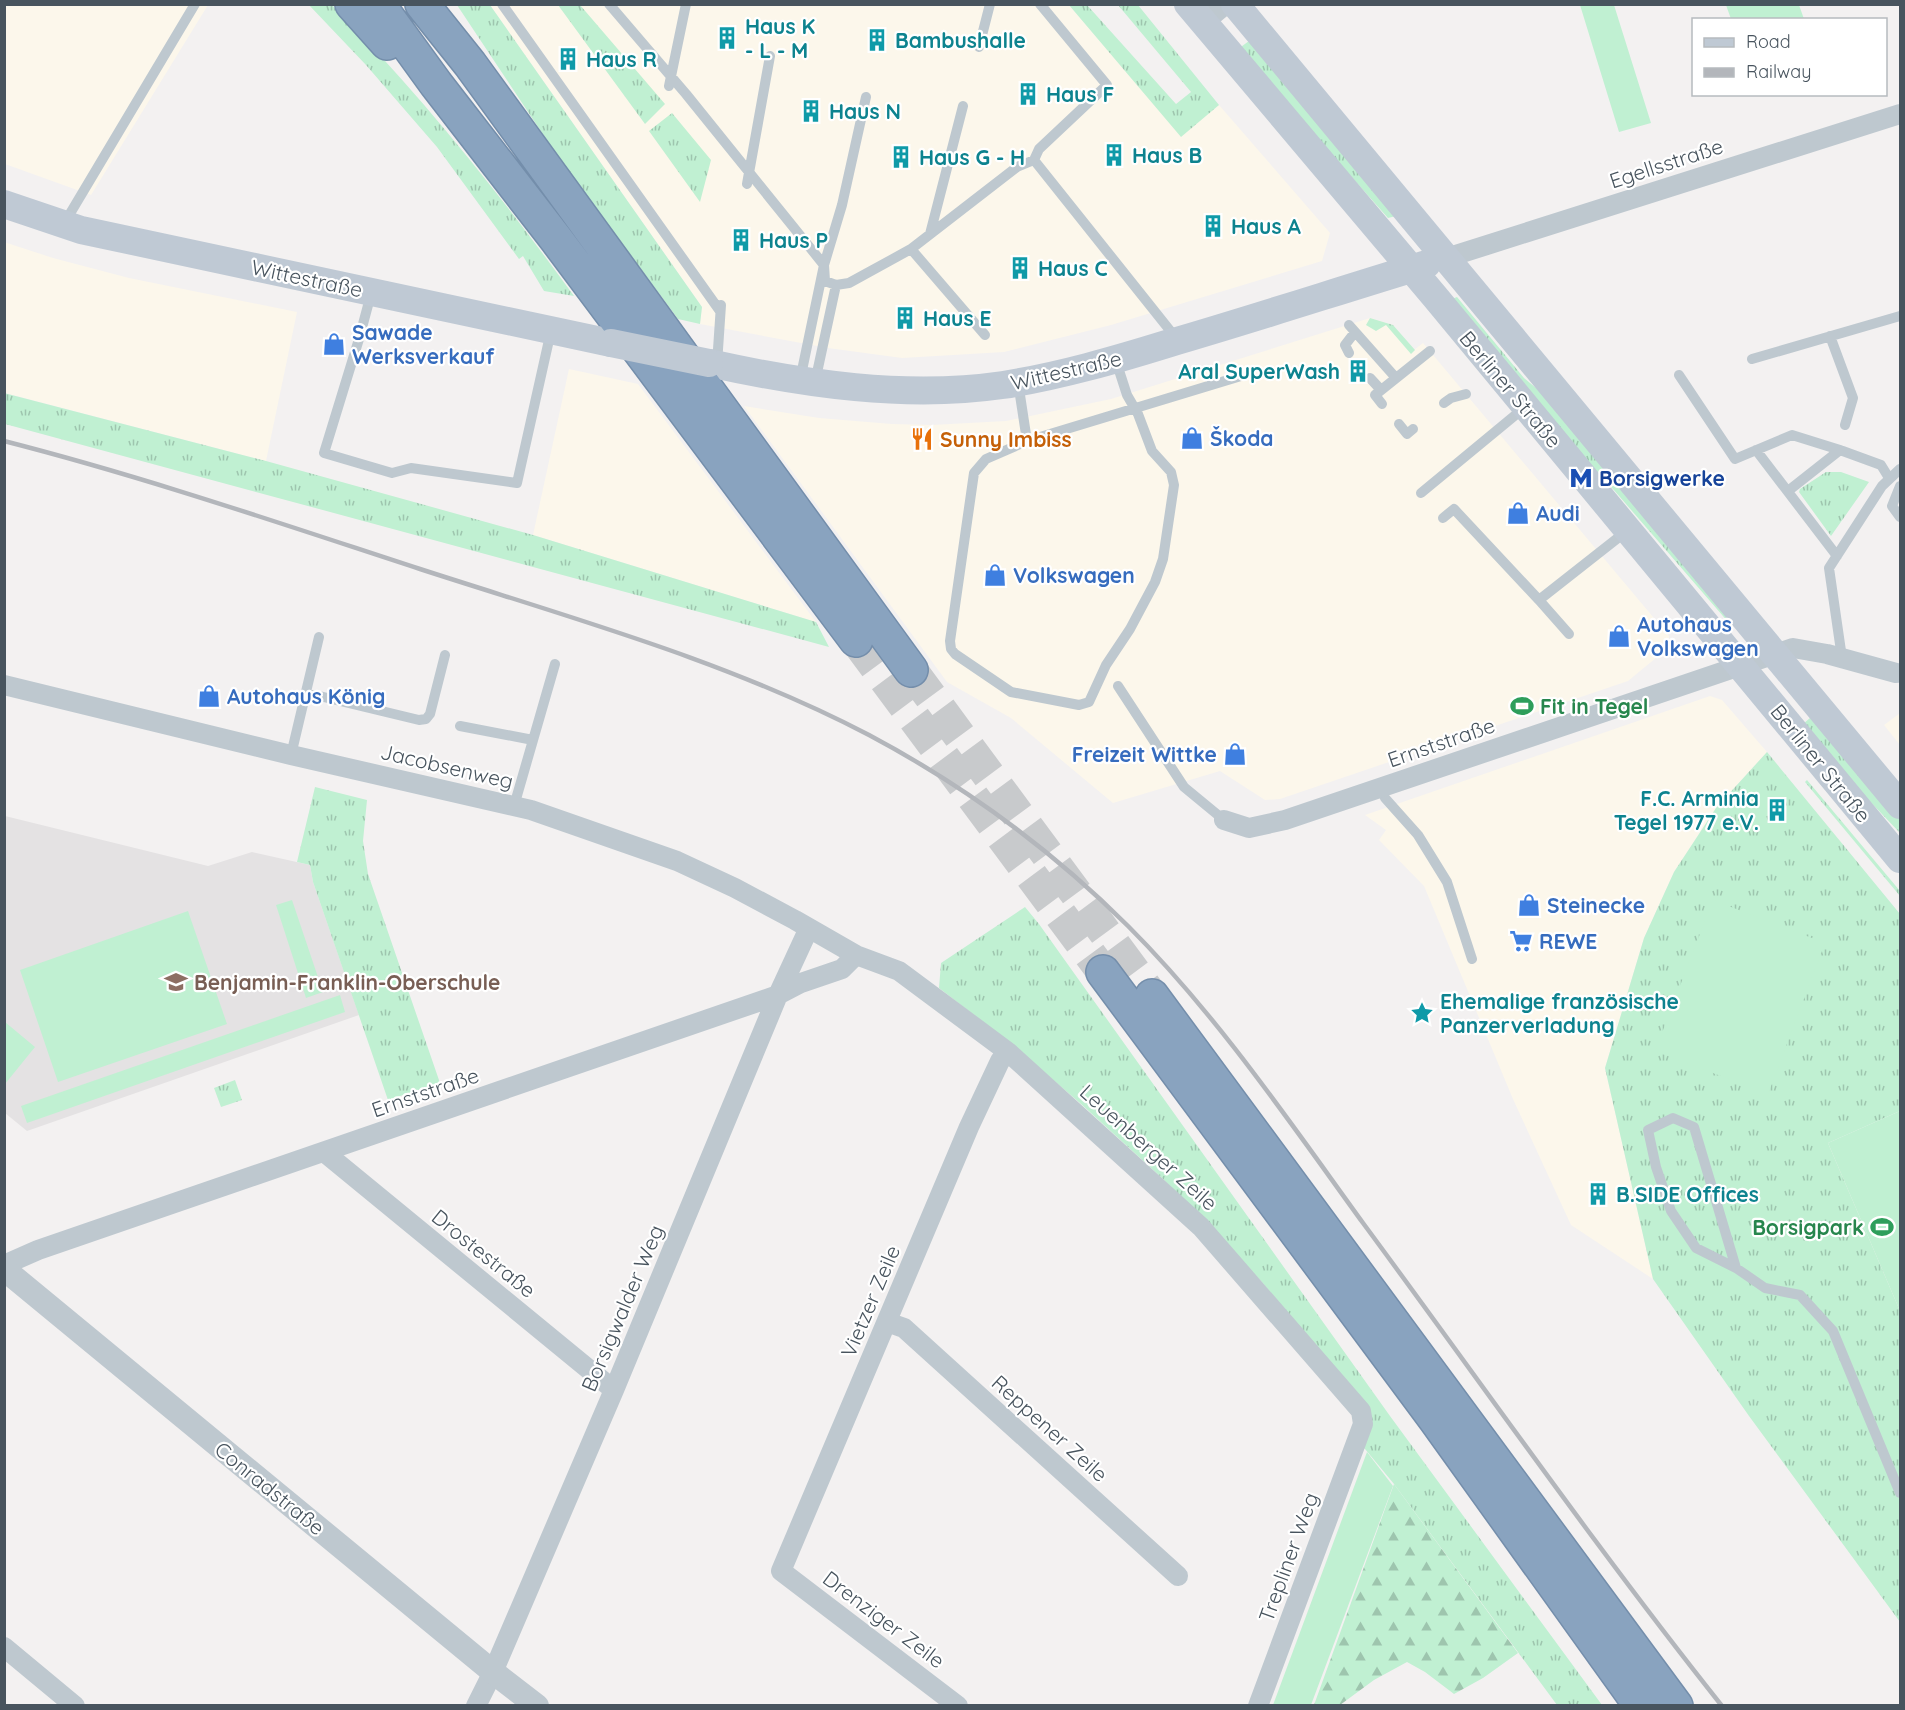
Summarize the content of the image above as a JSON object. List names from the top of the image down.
{
  "streets": {
    "main road": ["Wittestraße", "Berliner Straße"],
    "street": [
      "Egellsstraße",
      "Ernststraße",
      "Jacobsenweg",
      "Leuenberger Zeile",
      "Drostestraße",
      "Vietzer Zeile",
      "Borsigwalder Weg",
      "Reppener Zeile",
      "Conradstraße",
      "Trepliner Weg",
      "Drenziger Zeile"
    ]
  },
  "crossings": [
    ["Egellsstraße", "Wittestraße"],
    ["Egellsstraße", "Berliner Straße"],
    ["Wittestraße", "Berliner Straße"],
    ["Berliner Straße", "Ernststraße"],
    ["Ernststraße", "Jacobsenweg"],
    ["Ernststraße", "Leuenberger Zeile"],
    ["Ernststraße", "Drostestraße"],
    ["Ernststraße", "Borsigwalder Weg"],
    ["Jacobsenweg", "Leuenberger Zeile"],
    ["Jacobsenweg", "Borsigwalder Weg"],
    ["Leuenberger Zeile", "Vietzer Zeile"],
    ["Leuenberger Zeile", "Trepliner Weg"],
    ["Drostestraße", "Borsigwalder Weg"],
    ["Vietzer Zeile", "Reppener Zeile"],
    ["Vietzer Zeile", "Drenziger Zeile"],
    ["Borsigwalder Weg", "Conradstraße"]
  ],
  "places": {
    "building": [
      "Haus K - L - M",
      "Bambushalle",
      "Haus R",
      "Haus F",
      "Haus N",
      "Haus B",
      "Haus G - H",
      "Haus A",
      "Haus P",
      "Haus C",
      "Haus E",
      "Aral SuperWash",
      "F.C. Arminia Tegel 1977 e.V.",
      "B.SIDE Offices"
    ],
    "shop": [
      "Sawade Werksverkauf",
      "Škoda",
      "Audi",
      "Volkswagen",
      "Autohaus Volkswagen",
      "Autohaus König",
      "Freizeit Wittke",
      "Steinecke"
    ],
    "restaurant": ["Sunny Imbiss"],
    "metro station": ["Borsigwerke"],
    "sports": ["Fit in Tegel", "Borsigpark"],
    "supermarket": ["REWE"],
    "school or university": ["Benjamin-Franklin-Oberschule"],
    "place": ["Ehemalige französische Panzerverladung"]
  },
  "legend": ["Road", "Railway"]
}
